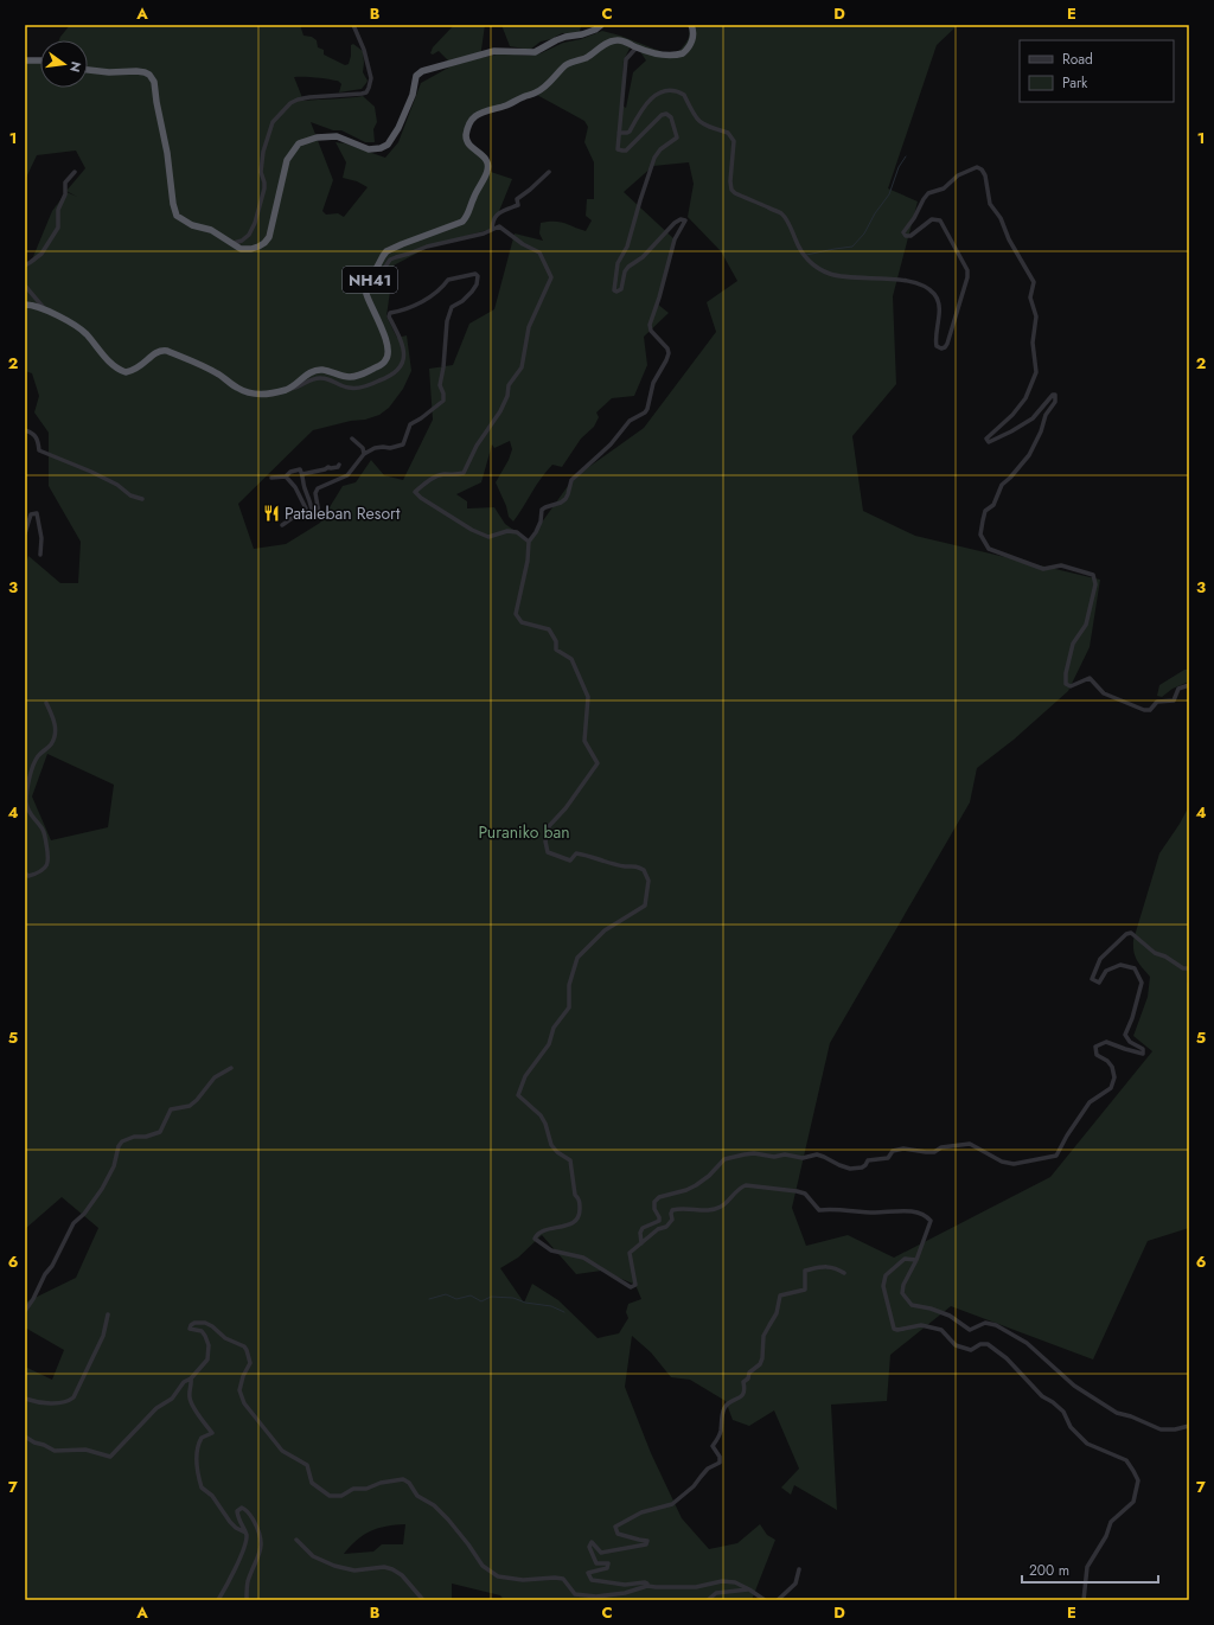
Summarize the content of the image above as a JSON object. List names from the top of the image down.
{
  "streets": {
    "highway": ["NH41"]
  },
  "parks": ["Puraniko ban"],
  "places": {
    "restaurant": ["Pataleban Resort"]
  },
  "legend": ["Road", "Park"],
  "scale_bar": "200 m",
  "north": "right",
  "grid": {
    "columns": [
      "A",
      "B",
      "C",
      "D",
      "E"
    ],
    "rows": [
      "1",
      "2",
      "3",
      "4",
      "5",
      "6",
      "7"
    ]
  }
}
